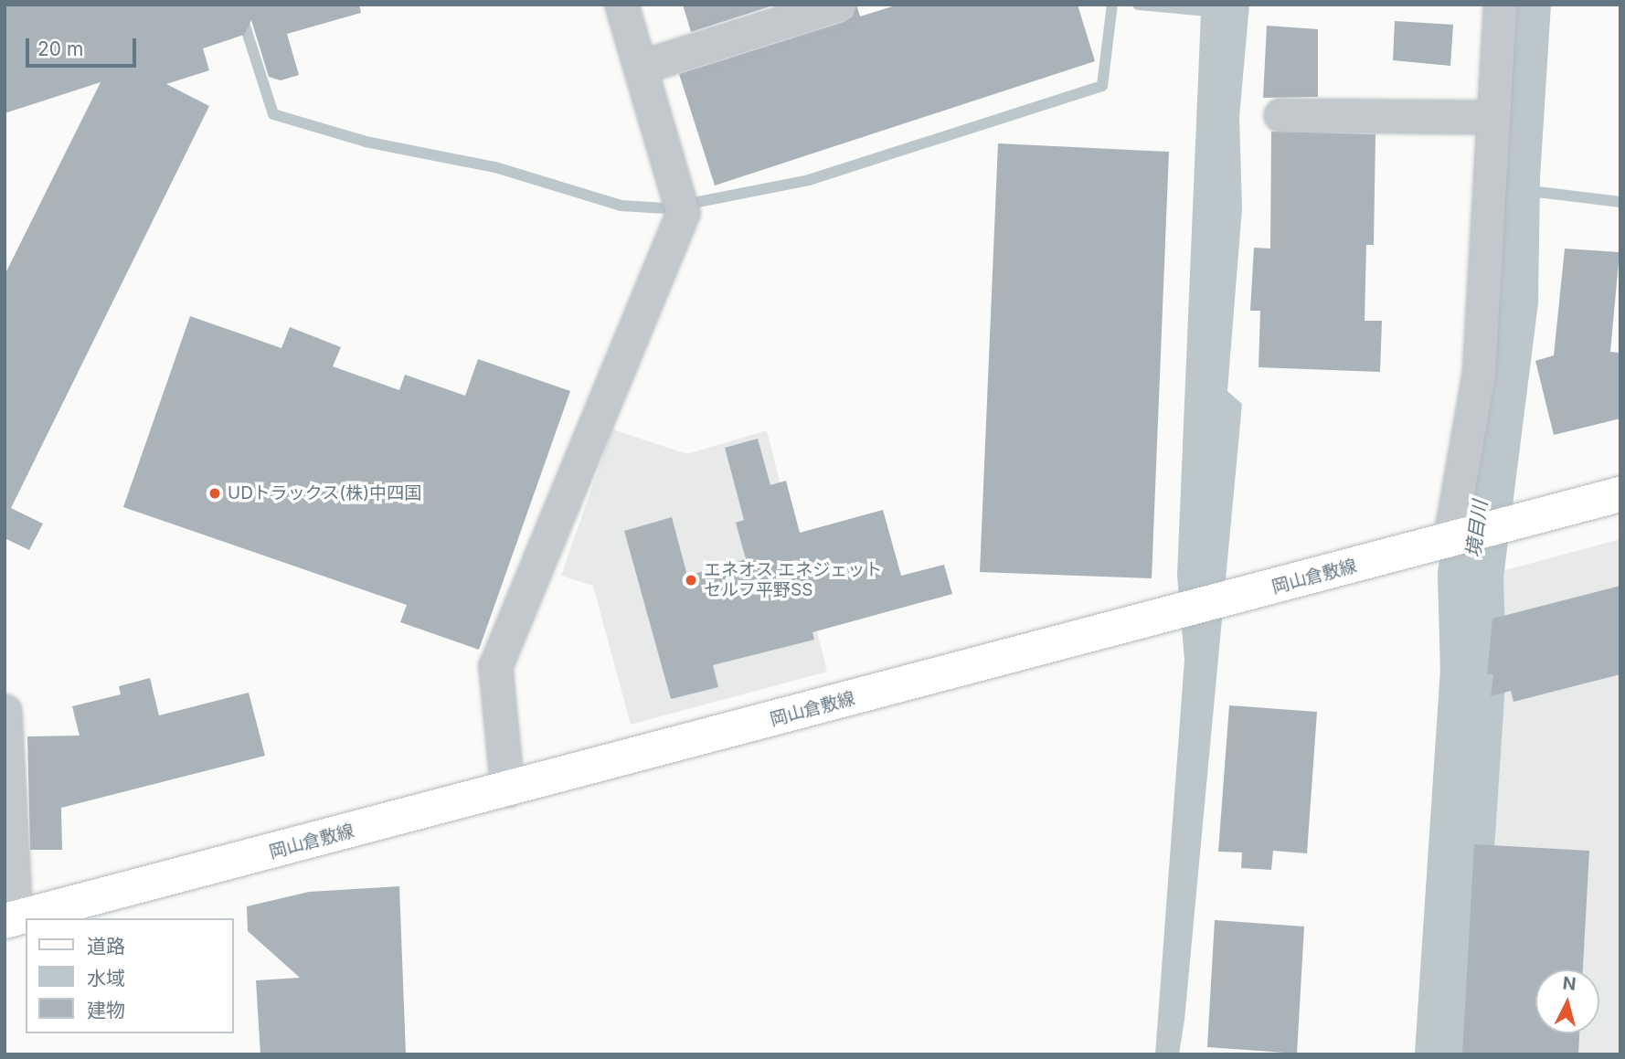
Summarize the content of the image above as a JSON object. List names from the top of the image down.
{
  "streets": {
    "main road": ["岡山倉敷線"]
  },
  "water": ["境目川"],
  "places": ["UDトラックス(株)中四国", "エネオス エネジェット セルフ平野SS"],
  "legend": ["道路", "水域", "建物"],
  "scale_bar": "20 m",
  "north": "top"
}
